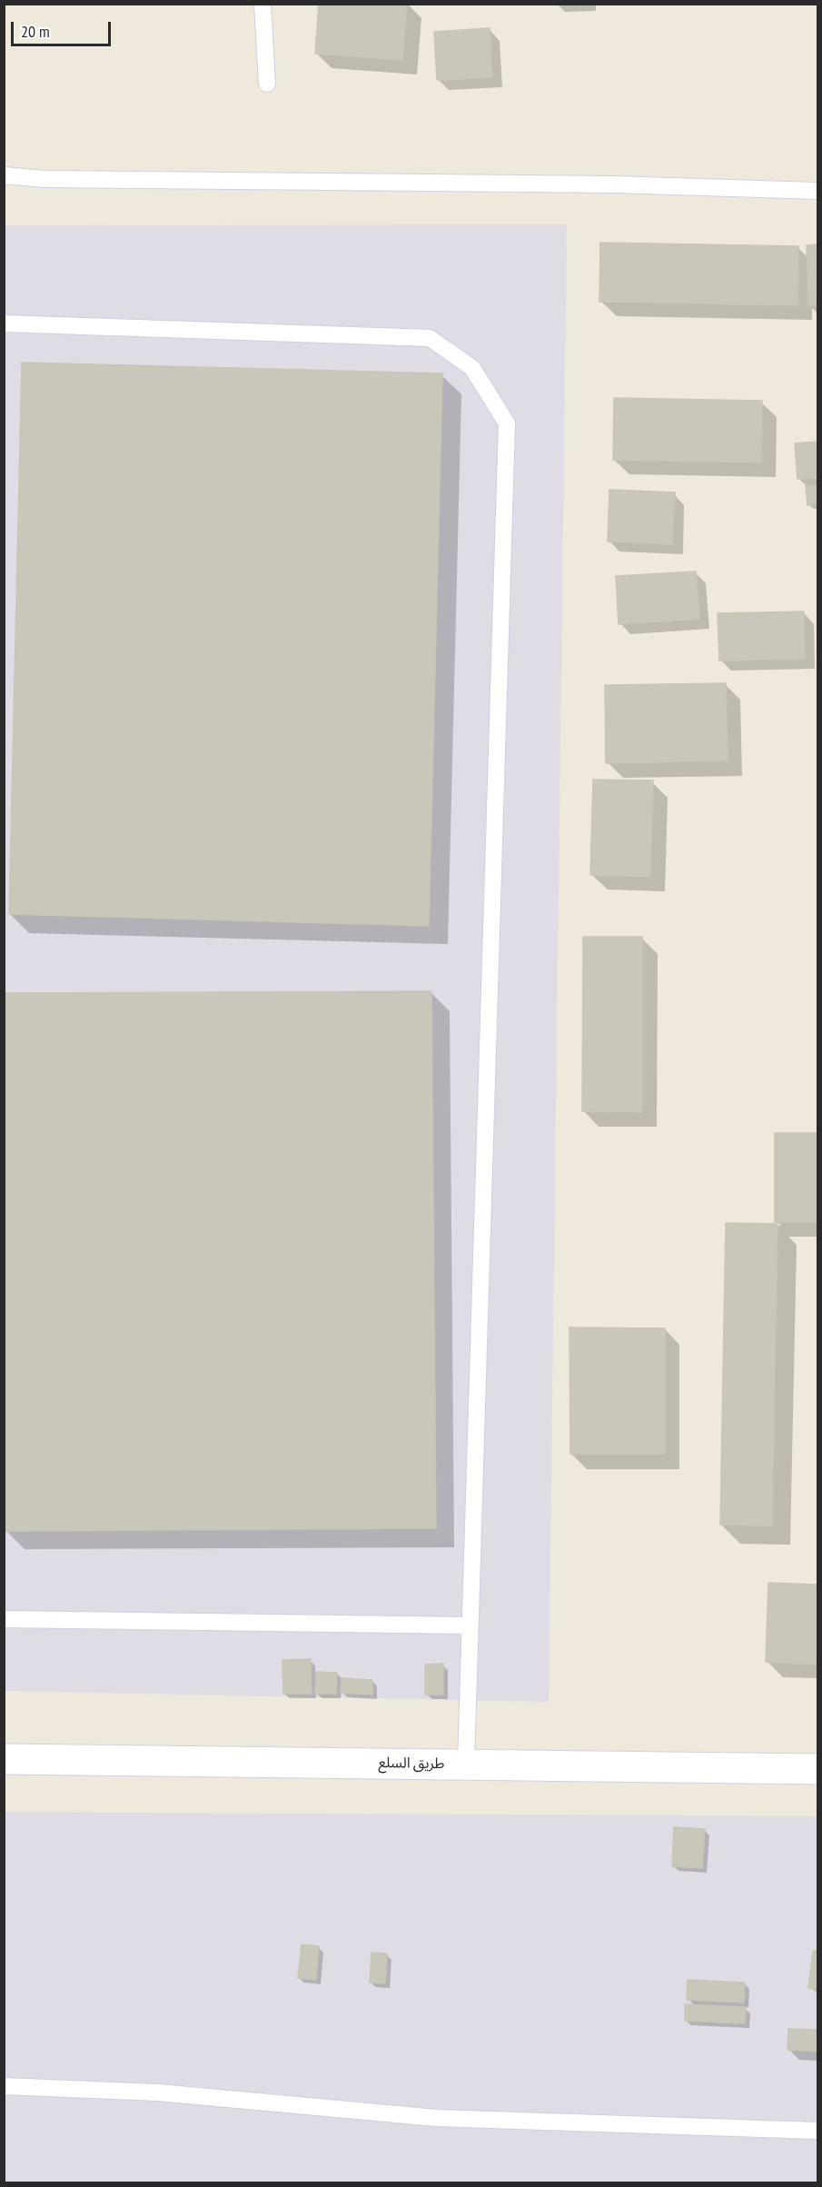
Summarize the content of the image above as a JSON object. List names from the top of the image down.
{
  "streets": {
    "street": ["طريق السلع"]
  },
  "scale_bar": "20 m"
}
